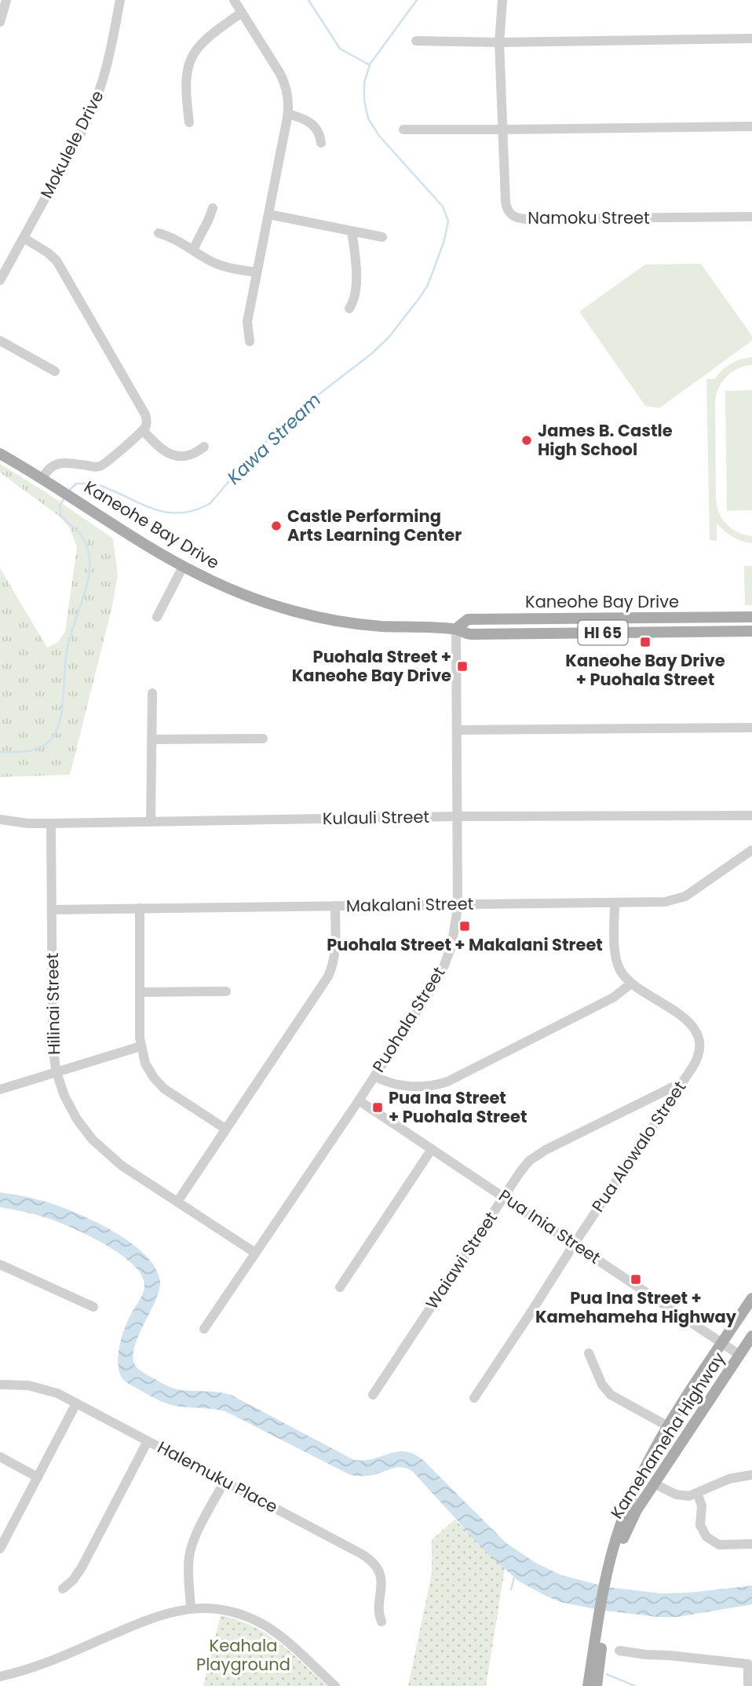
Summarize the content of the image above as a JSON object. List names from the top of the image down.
{
  "streets": {
    "main road": ["Kaneohe Bay Drive", "HI 65", "Kamehameha Highway"],
    "street": [
      "Mokulele Drive",
      "Namoku Street",
      "Kulauli Street",
      "Makalani Street",
      "Hilinai Street",
      "Puohala Street",
      "Pua Alowalo Street",
      "Pua Inia Street",
      "Waiawi Street",
      "Halemuku Place"
    ]
  },
  "crossings": [
    ["Kaneohe Bay Drive", "Puohala Street"],
    ["Kulauli Street", "Hilinai Street"],
    ["Kulauli Street", "Puohala Street"],
    ["Makalani Street", "Hilinai Street"],
    ["Makalani Street", "Puohala Street"],
    ["Makalani Street", "Pua Alowalo Street"],
    ["Hilinai Street", "Puohala Street"],
    ["Puohala Street", "Pua Inia Street"],
    ["Pua Alowalo Street", "Pua Inia Street"],
    ["Pua Alowalo Street", "Waiawi Street"],
    ["Pua Inia Street", "Waiawi Street"],
    ["Pua Inia Street", "Kamehameha Highway"]
  ],
  "water": ["Kawa Stream"],
  "parks": ["Keahala Playground"],
  "places": {
    "other": ["James B. Castle High School", "Castle Performing Arts Learning Center"],
    "transit": [
      "Kaneohe Bay Drive + Puohala Street",
      "Puohala Street + Kaneohe Bay Drive",
      "Puohala Street + Makalani Street",
      "Pua Ina Street + Puohala Street",
      "Pua Ina Street + Kamehameha Highway"
    ]
  }
}
